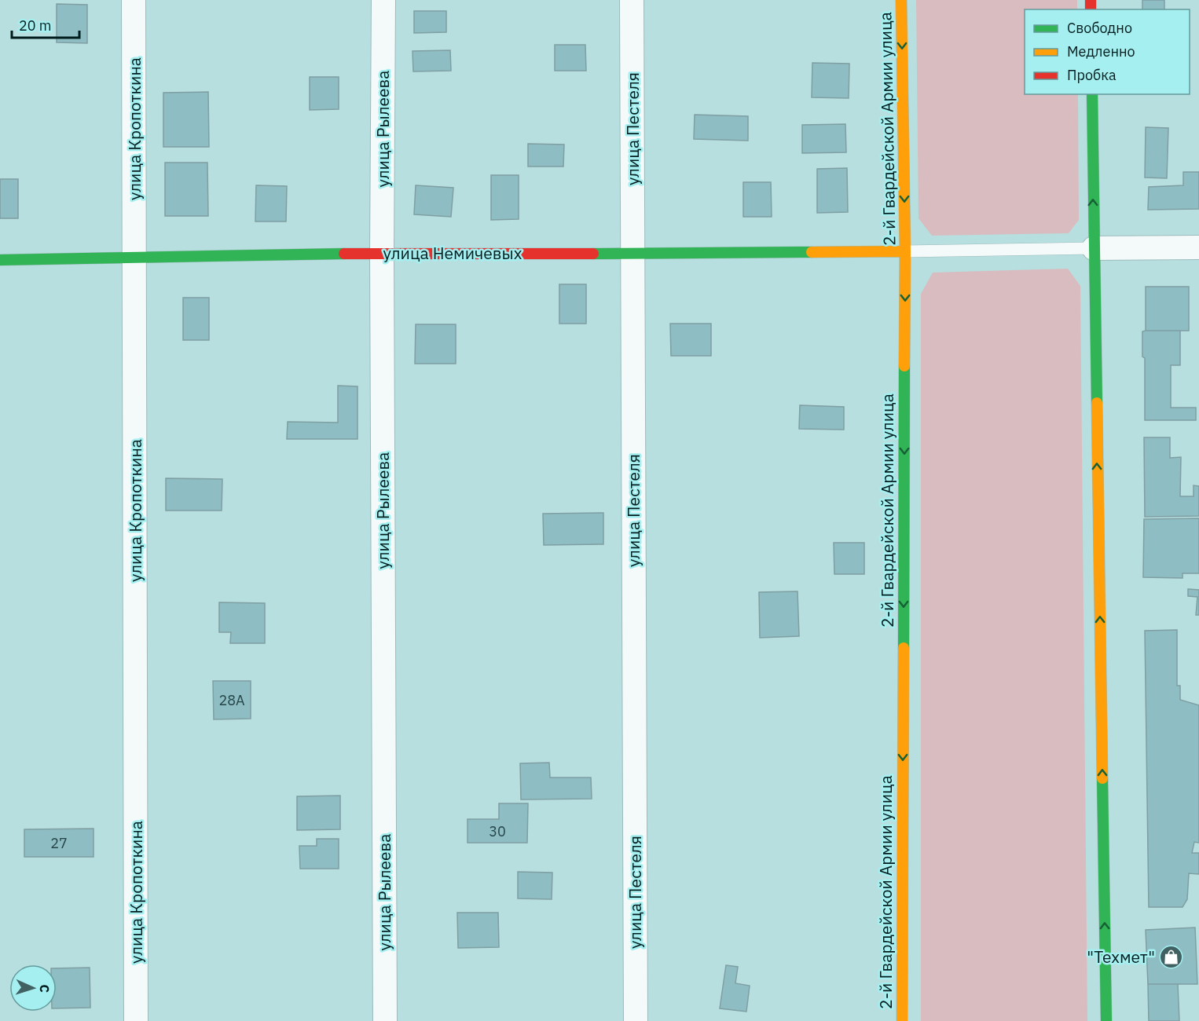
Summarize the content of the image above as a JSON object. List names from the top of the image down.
{
  "streets": {
    "main road": ["2-й Гвардейской Армии улица", "улица Немичевых"],
    "street": ["улица Кропоткина", "улица Рылеева", "улица Пестеля"]
  },
  "crossings": [
    ["улица Кропоткина", "улица Немичевых"],
    ["улица Рылеева", "улица Немичевых"],
    ["улица Пестеля", "улица Немичевых"],
    ["2-й Гвардейской Армии улица", "улица Немичевых"]
  ],
  "one_way": ["2-й Гвардейской Армии улица"],
  "places": {
    "shop": ["\"Техмет\""]
  },
  "house_numbers": ["28А", "30", "27"],
  "legend": ["Свободно", "Медленно", "Пробка"],
  "scale_bar": "20 m",
  "north": "right"
}
